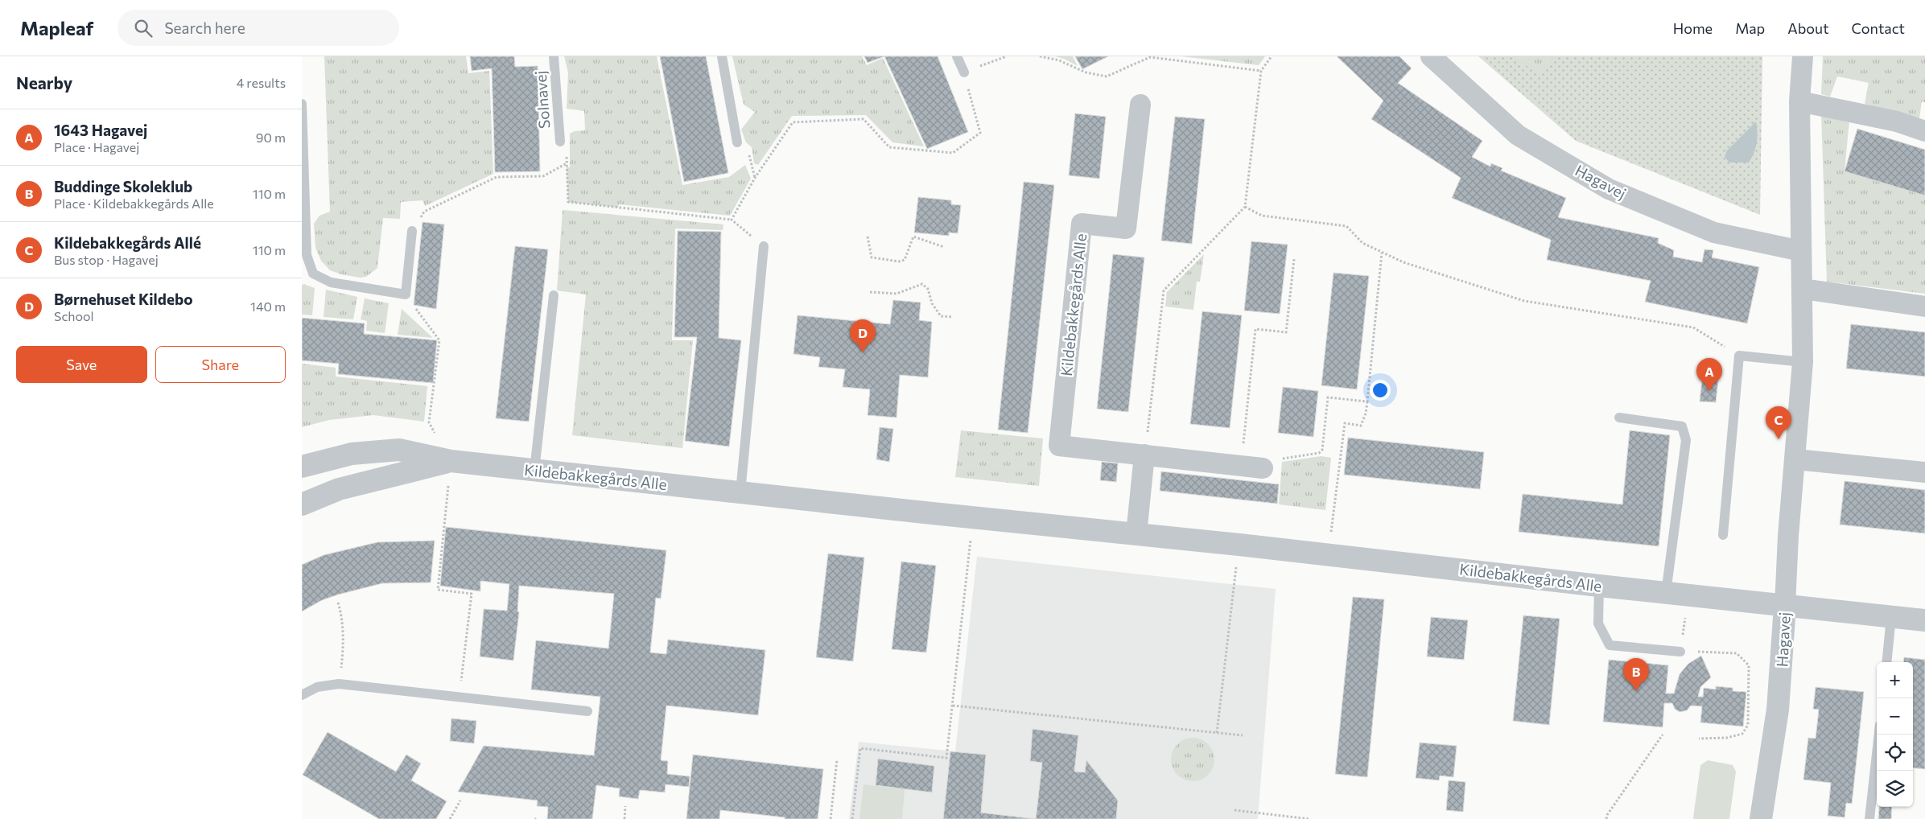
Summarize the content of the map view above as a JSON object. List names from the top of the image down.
{
  "streets": {
    "street": ["Hagavej", "Kildebakkegårds Alle"],
    "lane": ["Solnavej"]
  },
  "crossings": [
    ["Hagavej", "Kildebakkegårds Alle"]
  ],
  "page": {
    "header": "Mapleaf",
    "search": "Search here",
    "nav": [
      "Home",
      "Map",
      "About",
      "Contact"
    ],
    "heading": ["Nearby", "4 results"],
    "list": [
      {
        "mark": "A",
        "name": "1643 Hagavej",
        "note": "Place · Hagavej",
        "value": "90 m"
      },
      {
        "mark": "B",
        "name": "Buddinge Skoleklub",
        "note": "Place · Kildebakkegårds Alle",
        "value": "110 m"
      },
      {
        "mark": "C",
        "name": "Kildebakkegårds Allé",
        "note": "Bus stop · Hagavej",
        "value": "110 m"
      },
      {
        "mark": "D",
        "name": "Børnehuset Kildebo",
        "note": "School",
        "value": "140 m"
      }
    ],
    "pins": [
      "D",
      "A",
      "C",
      "B"
    ],
    "buttons": ["Save", "Share"],
    "map_buttons": ["+", "−"]
  }
}
